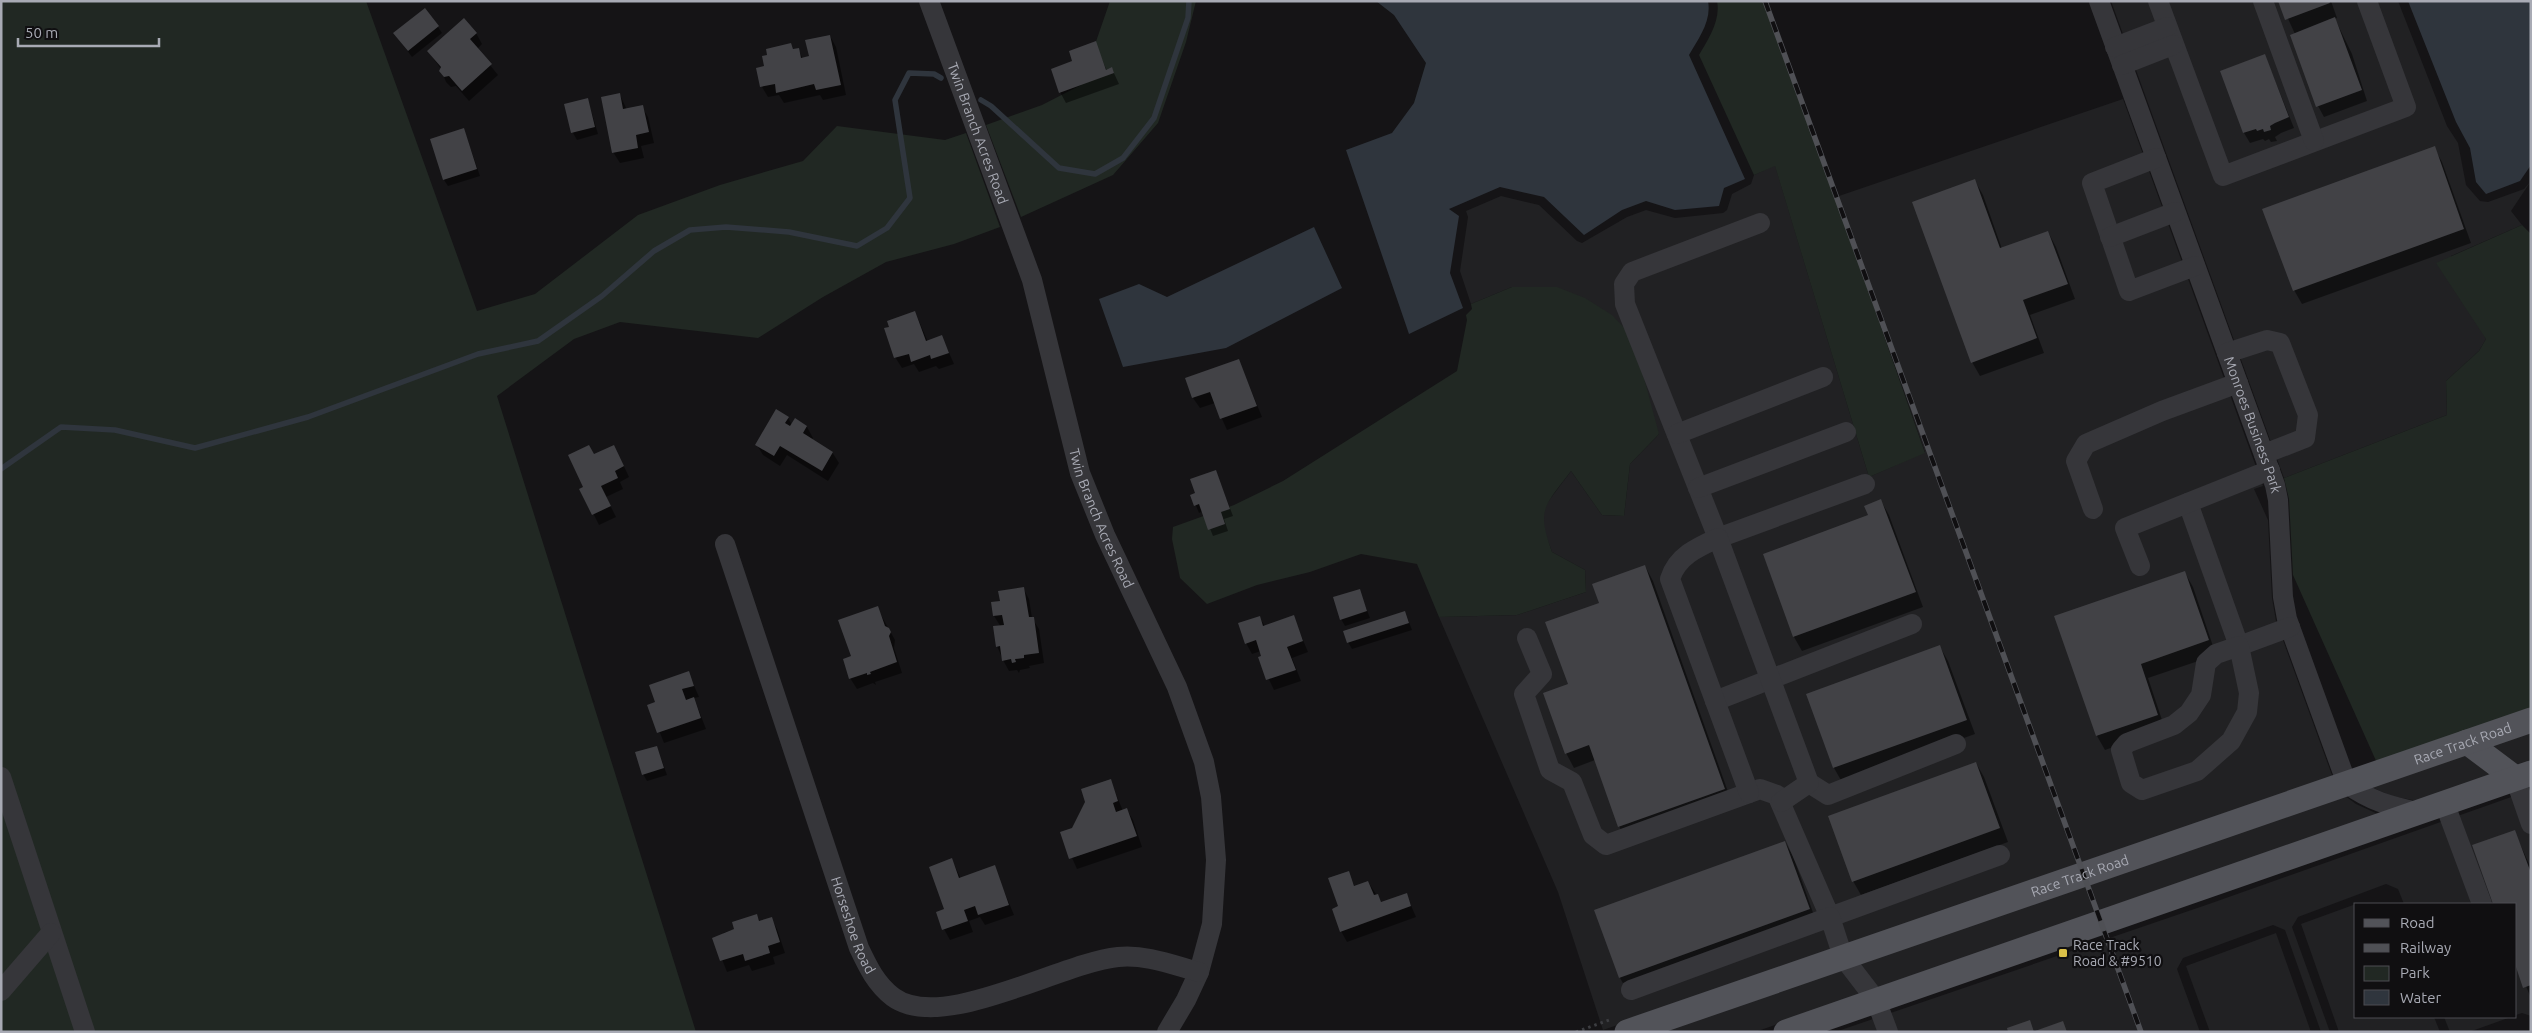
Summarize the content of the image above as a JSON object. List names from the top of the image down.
{
  "streets": {
    "main road": ["Race Track Road"],
    "street": ["Twin Branch Acres Road", "Monroes Business Park", "Horseshoe Road"]
  },
  "crossings": [
    ["Twin Branch Acres Road", "Horseshoe Road"],
    ["Monroes Business Park", "Race Track Road"]
  ],
  "places": {
    "transit": ["Race Track Road & #9510"]
  },
  "legend": [
    "Road",
    "Railway",
    "Park",
    "Water"
  ],
  "scale_bar": "50 m"
}
